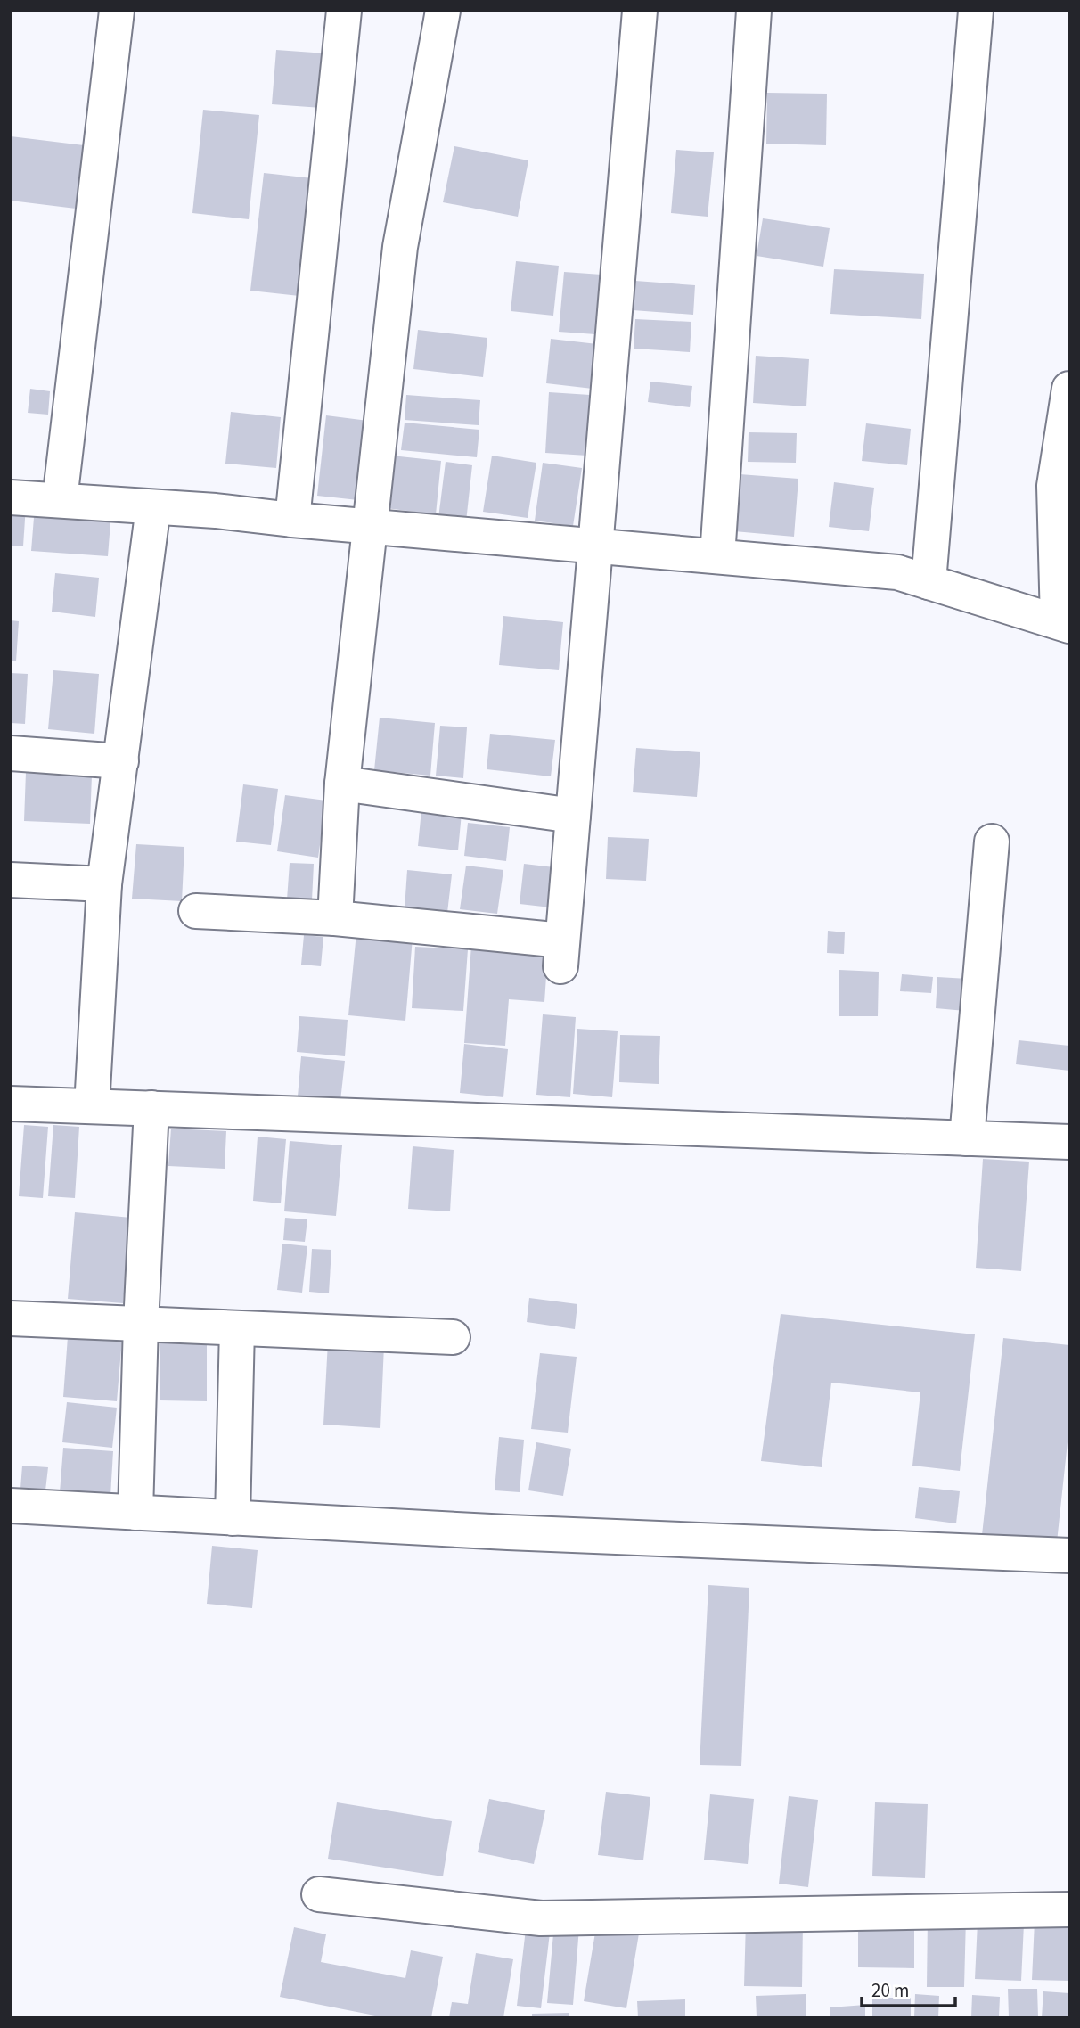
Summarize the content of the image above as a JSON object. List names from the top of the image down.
{
  "scale_bar": "20 m"
}
